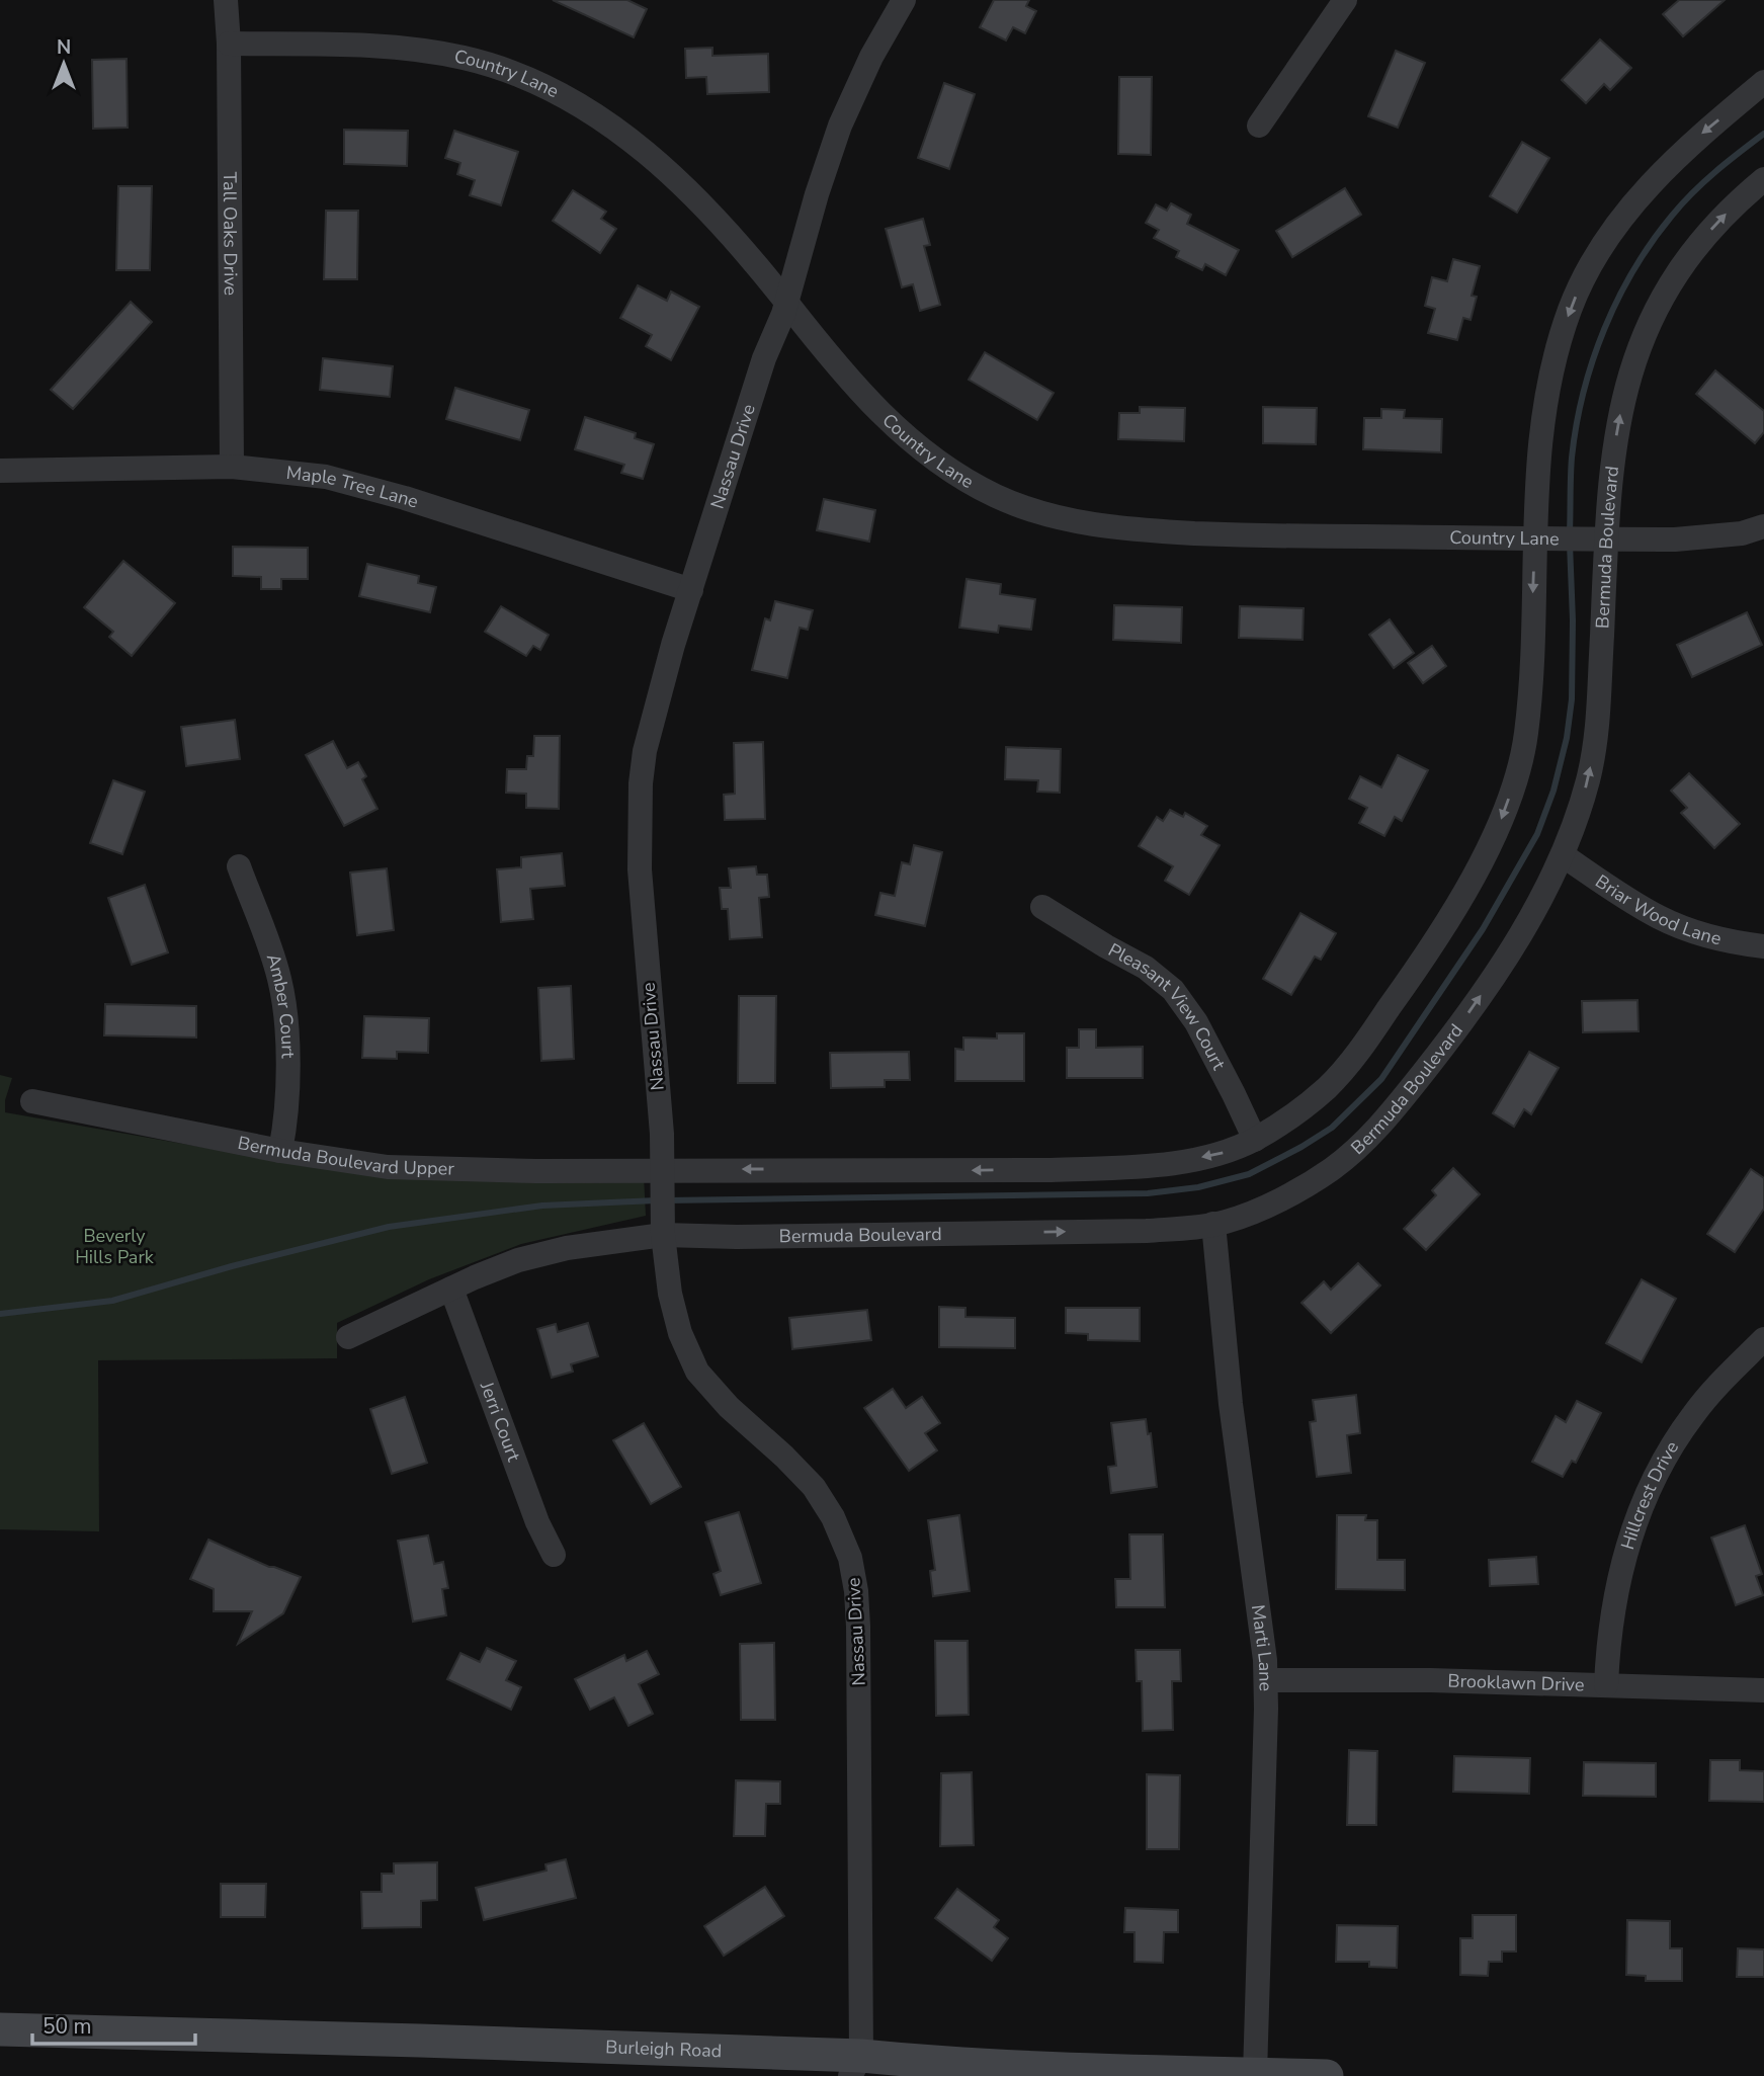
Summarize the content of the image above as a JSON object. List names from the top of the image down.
{
  "streets": {
    "street": [
      "Country Lane",
      "Tall Oaks Drive",
      "Nassau Drive",
      "Maple Tree Lane",
      "Bermuda Boulevard",
      "Briar Wood Lane",
      "Amber Court",
      "Pleasant View Court",
      "Bermuda Boulevard Upper",
      "Jerri Court",
      "Hillcrest Drive",
      "Marti Lane",
      "Brooklawn Drive",
      "Burleigh Road"
    ]
  },
  "crossings": [
    ["Country Lane", "Tall Oaks Drive"],
    ["Country Lane", "Nassau Drive"],
    ["Country Lane", "Bermuda Boulevard"],
    ["Tall Oaks Drive", "Maple Tree Lane"],
    ["Nassau Drive", "Maple Tree Lane"],
    ["Nassau Drive", "Bermuda Boulevard"],
    ["Nassau Drive", "Bermuda Boulevard Upper"],
    ["Nassau Drive", "Burleigh Road"],
    ["Bermuda Boulevard", "Briar Wood Lane"],
    ["Bermuda Boulevard", "Jerri Court"],
    ["Bermuda Boulevard", "Marti Lane"],
    ["Amber Court", "Bermuda Boulevard Upper"],
    ["Hillcrest Drive", "Brooklawn Drive"],
    ["Marti Lane", "Brooklawn Drive"],
    ["Marti Lane", "Burleigh Road"]
  ],
  "one_way": ["Bermuda Boulevard"],
  "parks": ["Beverly Hills Park"],
  "scale_bar": "50 m",
  "north": "top"
}
